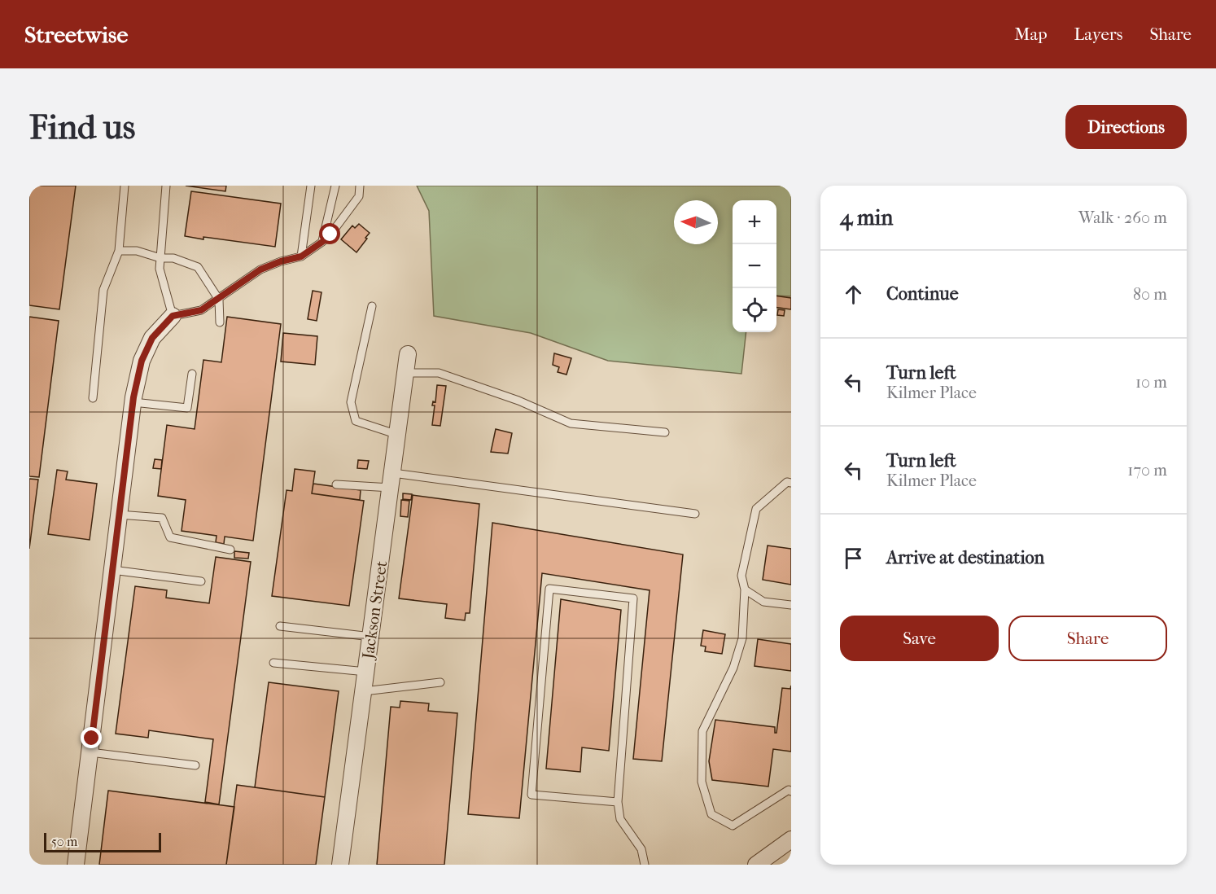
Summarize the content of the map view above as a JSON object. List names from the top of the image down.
{
  "streets": {
    "street": ["Jackson Street"]
  },
  "scale_bar": "50 m",
  "north": "left",
  "page": {
    "header": "Streetwise",
    "nav": ["Map", "Layers", "Share"],
    "buttons": [
      "Directions",
      ["Save", "Share"]
    ],
    "title": "Find us",
    "heading": ["4 min", "Walk · 260 m"],
    "map_buttons": ["+", "−"],
    "list": [
      ["Continue", "80 m"],
      ["Turn left", "Kilmer Place", "10 m"],
      ["Turn left", "Kilmer Place", "170 m"],
      "Arrive at destination"
    ],
    "scale": "50 m"
  }
}
